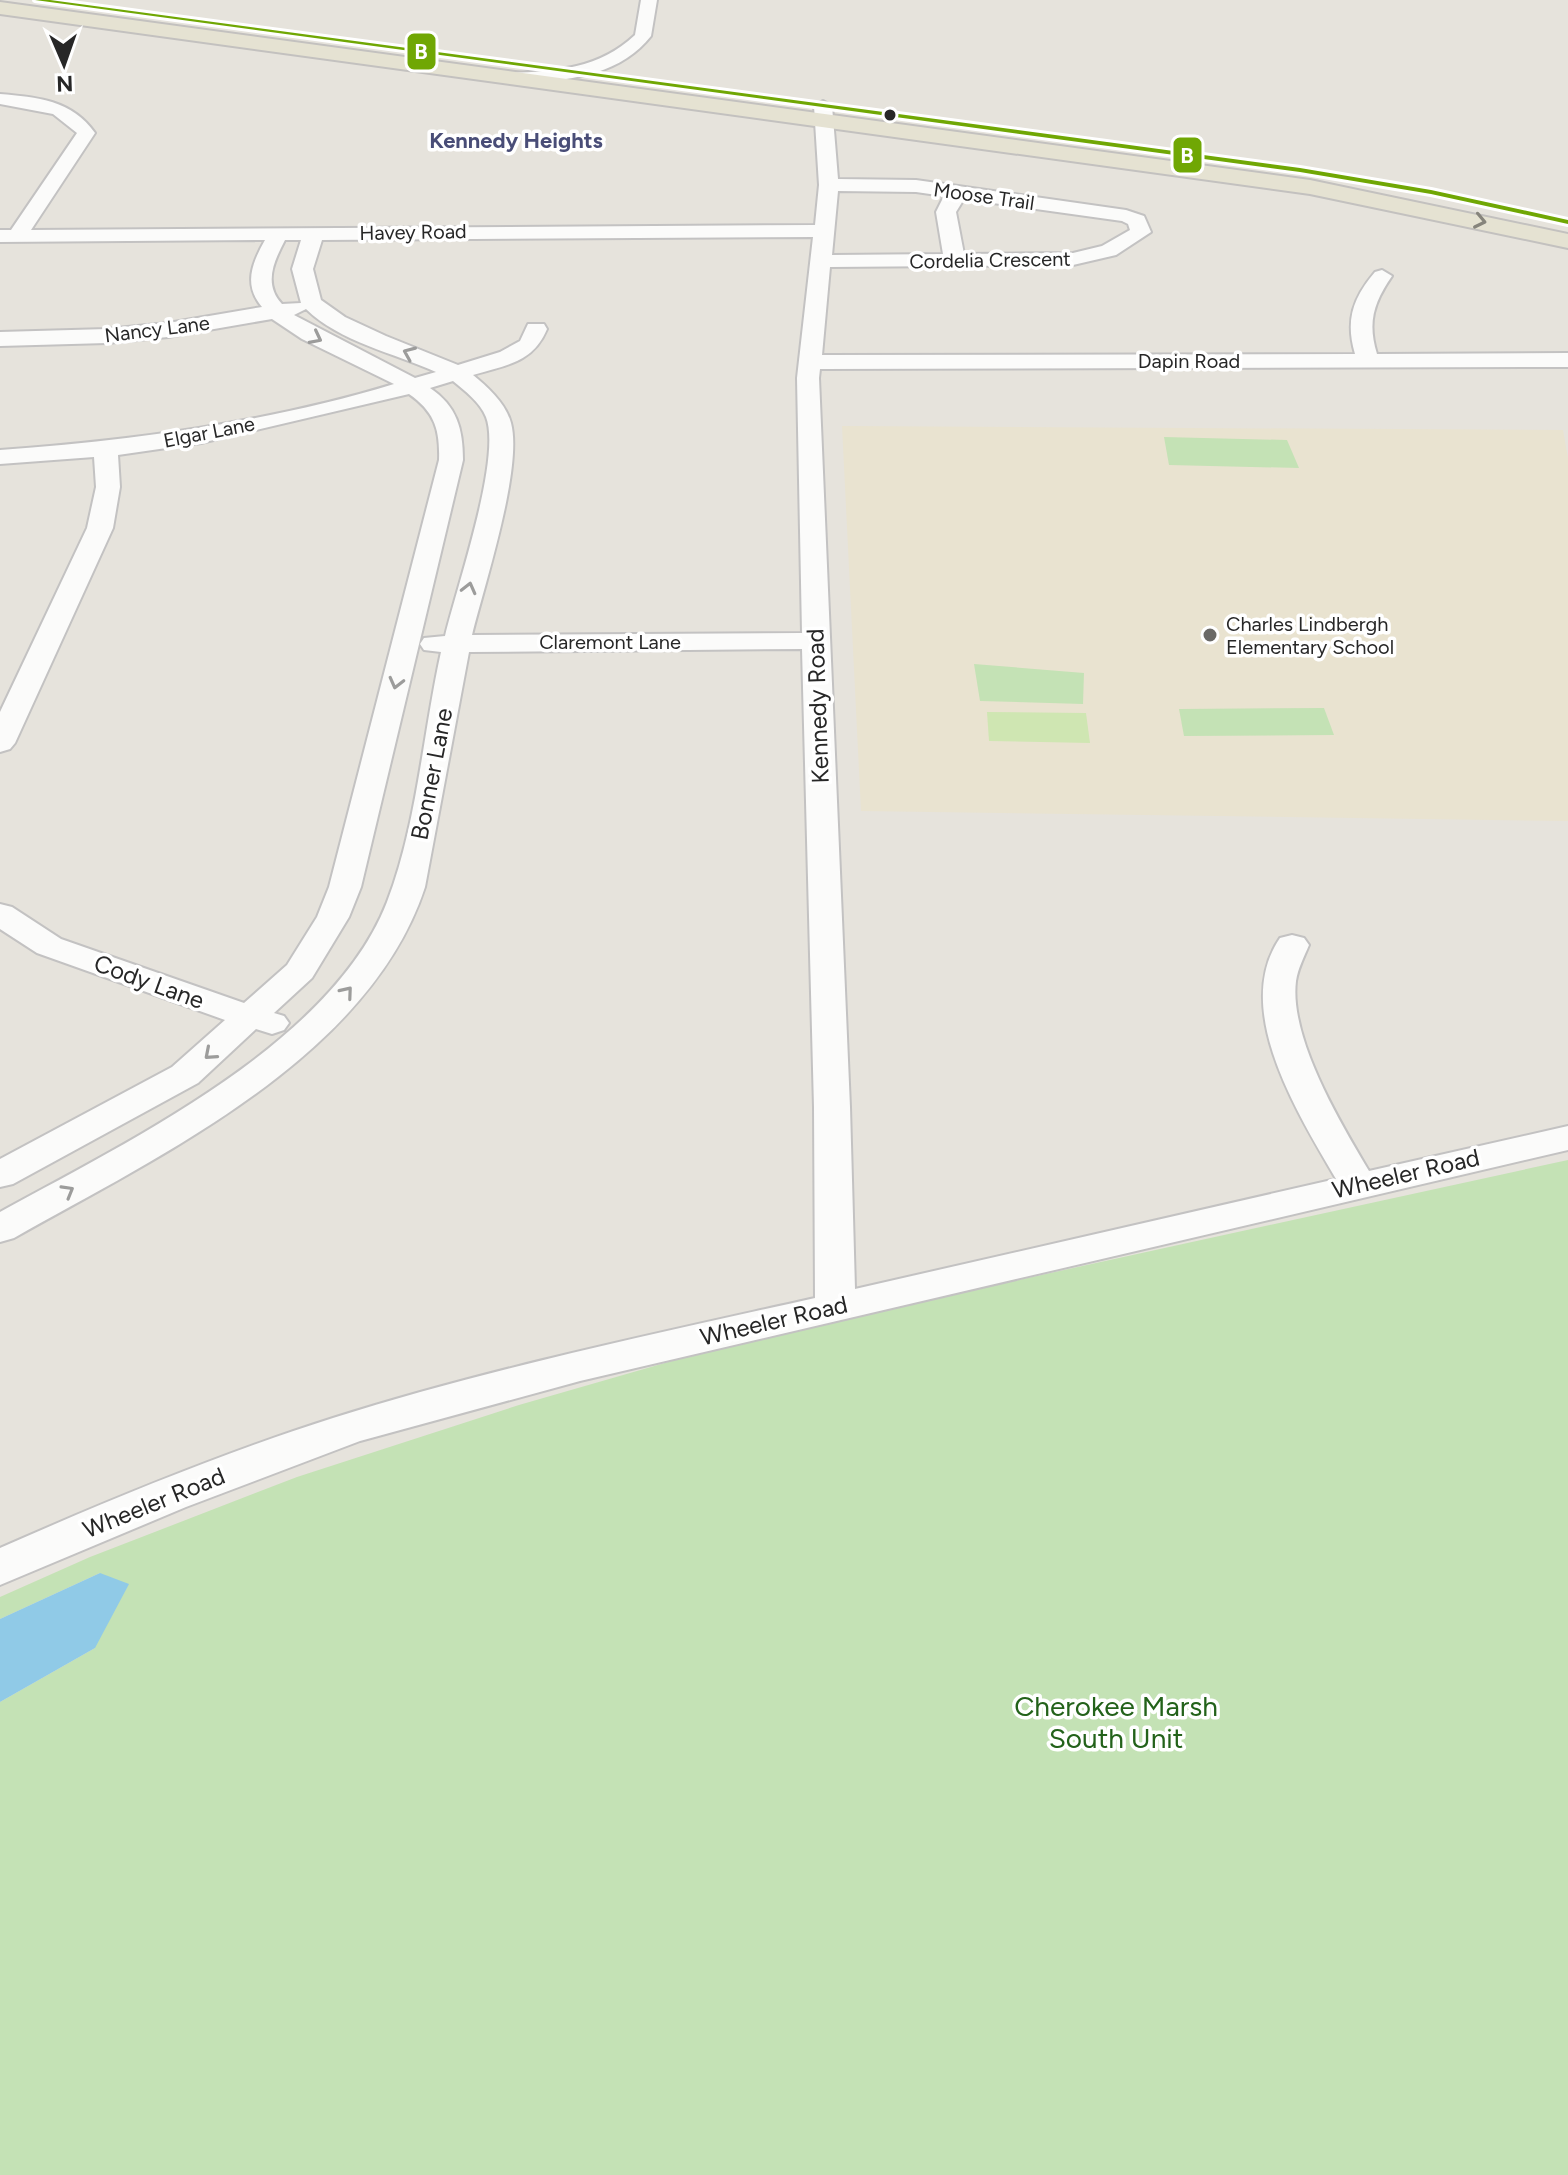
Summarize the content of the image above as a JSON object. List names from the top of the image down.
{
  "streets": {
    "street": [
      "Moose Trail",
      "Havey Road",
      "Cordelia Crescent",
      "Nancy Lane",
      "Dapin Road",
      "Elgar Lane",
      "Claremont Lane",
      "Kennedy Road",
      "Bonner Lane",
      "Cody Lane",
      "Wheeler Road"
    ]
  },
  "crossings": [
    ["Moose Trail", "Cordelia Crescent"],
    ["Moose Trail", "Kennedy Road"],
    ["Havey Road", "Kennedy Road"],
    ["Cordelia Crescent", "Kennedy Road"],
    ["Nancy Lane", "Bonner Lane"],
    ["Dapin Road", "Kennedy Road"],
    ["Elgar Lane", "Bonner Lane"],
    ["Claremont Lane", "Kennedy Road"],
    ["Claremont Lane", "Bonner Lane"],
    ["Kennedy Road", "Wheeler Road"],
    ["Bonner Lane", "Cody Lane"]
  ],
  "districts": ["Kennedy Heights"],
  "parks": ["Cherokee Marsh South Unit"],
  "places": ["Charles Lindbergh Elementary School"],
  "lines": ["transit line B"],
  "north": "bottom"
}
